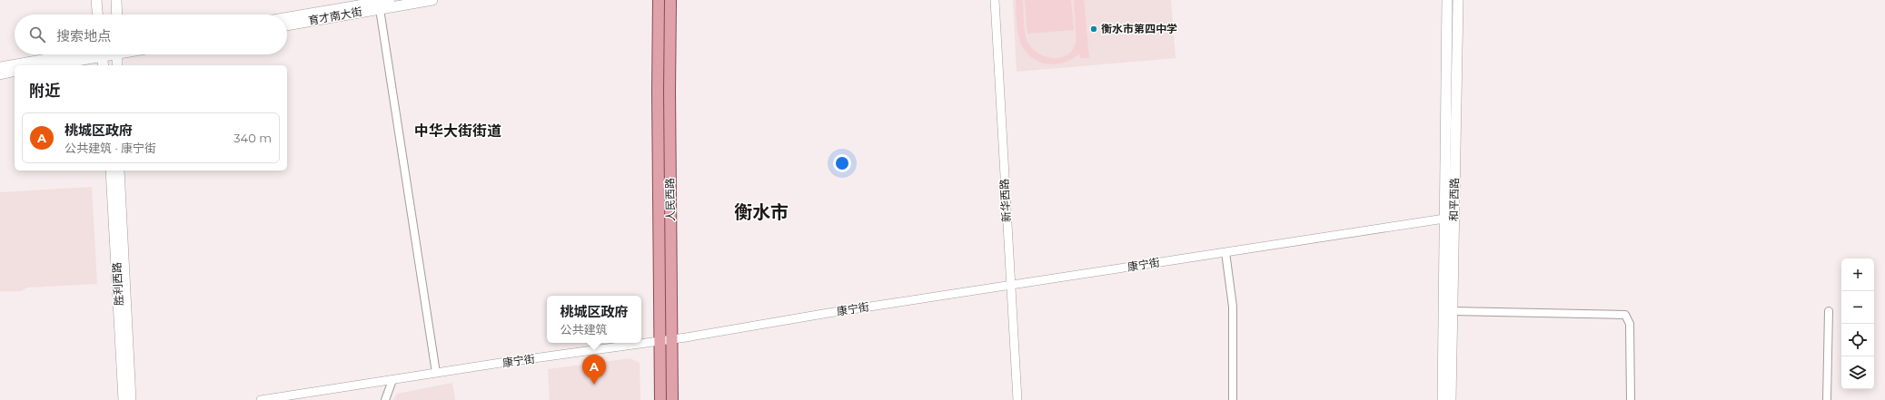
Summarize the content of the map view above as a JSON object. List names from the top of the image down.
{
  "streets": {
    "main road": [
      "育才南大街",
      "人民西路",
      "和平西路",
      "胜利西路"
    ],
    "street": ["新华西路", "康宁街"]
  },
  "crossings": [
    ["人民西路", "康宁街"],
    ["和平西路", "康宁街"],
    ["新华西路", "康宁街"]
  ],
  "districts": ["中华大街街道", "衡水市"],
  "places": ["衡水市第四中学"],
  "page": {
    "search": "搜索地点",
    "heading": "附近",
    "list": [
      {
        "mark": "A",
        "name": "桃城区政府",
        "note": "公共建筑 · 康宁街",
        "value": "340 m"
      }
    ],
    "map_buttons": ["+", "−"],
    "popup": ["桃城区政府", "公共建筑"],
    "pins": "A"
  }
}
